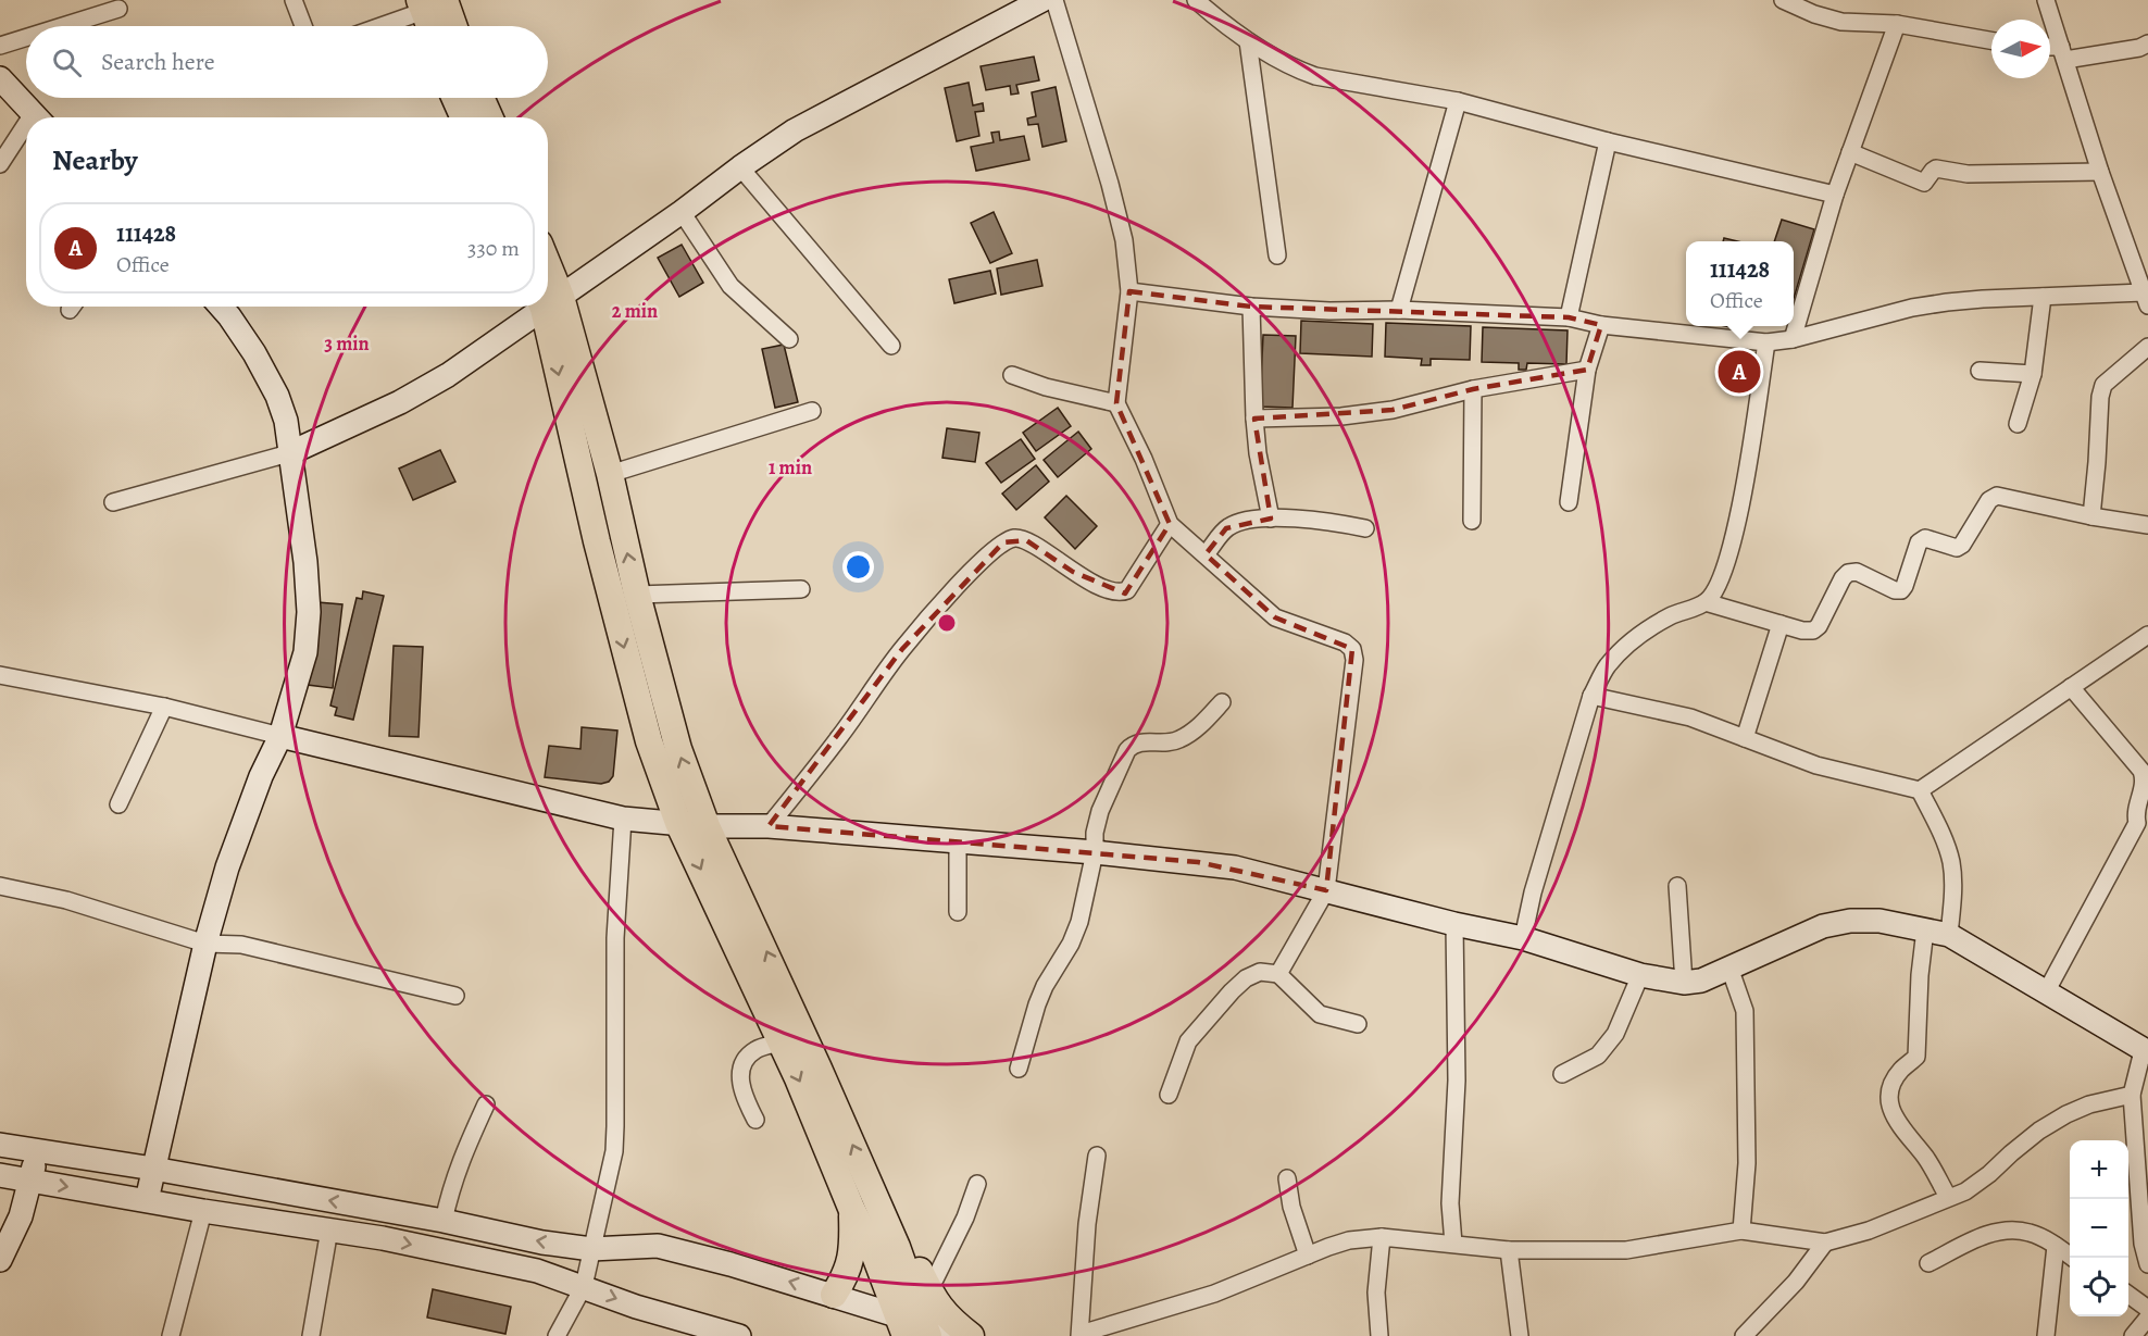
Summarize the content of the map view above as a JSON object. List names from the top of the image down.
{
  "north": "right",
  "page": {
    "search": "Search here",
    "heading": "Nearby",
    "list": [
      {
        "mark": "A",
        "name": "111428",
        "note": "Office",
        "value": "330 m"
      }
    ],
    "popup": ["111428", "Office"],
    "pins": "A",
    "map_buttons": ["+", "−"]
  },
  "rings": ["2 min", "3 min", "1 min"]
}
